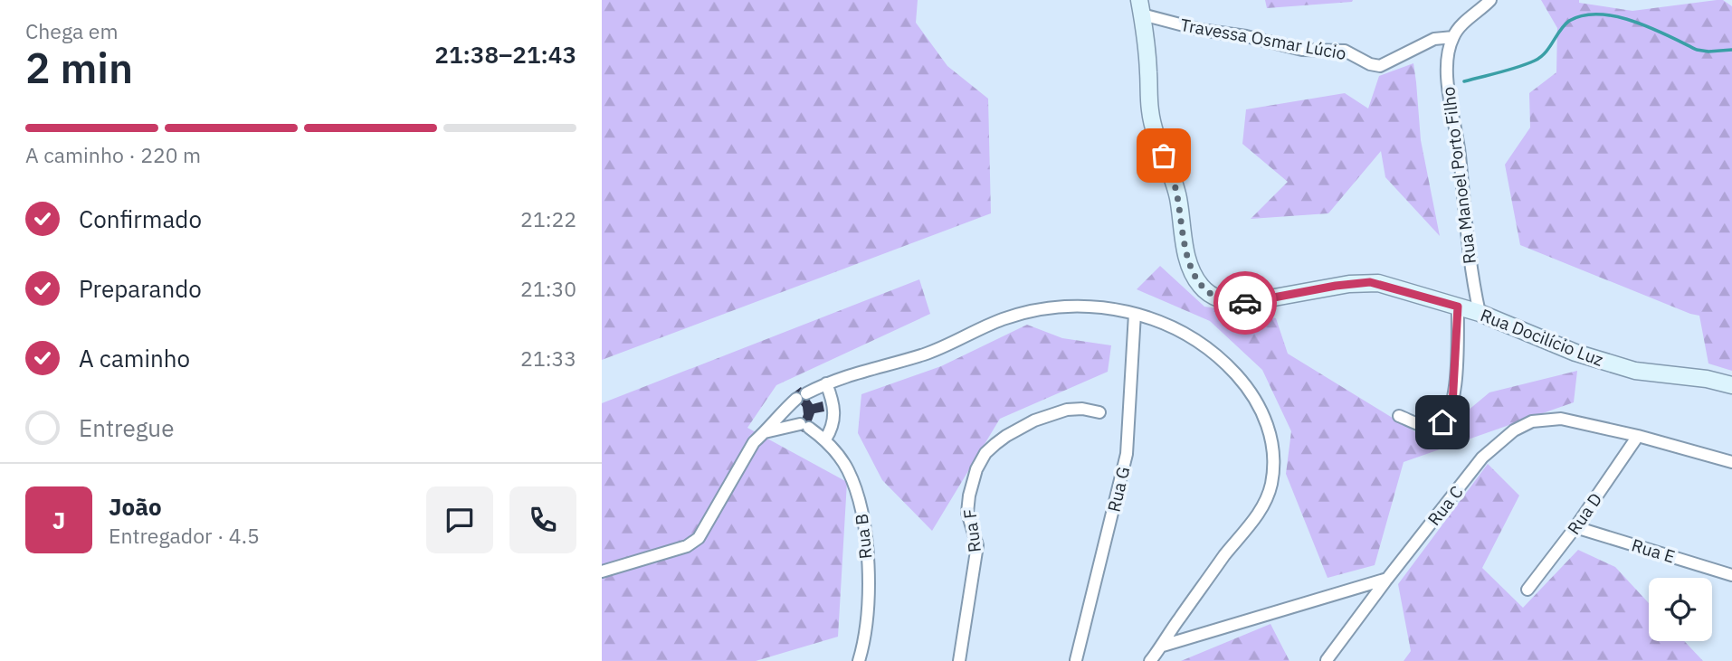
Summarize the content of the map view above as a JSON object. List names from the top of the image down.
{
  "streets": {
    "main road": ["Rua Docilício Luz"],
    "street": [
      "Travessa Osmar Lúcio",
      "Rua Manoel Porto Filho",
      "Rua G",
      "Rua C",
      "Rua D",
      "Rua F",
      "Rua B",
      "Rua E"
    ]
  },
  "crossings": [
    ["Travessa Osmar Lúcio", "Rua Manoel Porto Filho"],
    ["Travessa Osmar Lúcio", "Rua Docilício Luz"],
    ["Rua Manoel Porto Filho", "Rua Docilício Luz"],
    ["Rua C", "Rua D"],
    ["Rua D", "Rua E"]
  ],
  "page": {
    "heading": ["2 min", "Chega em", "21:38–21:43"],
    "panel": ["João", "Entregador · 4.5"],
    "bar": "A caminho · 220 m",
    "list": [
      ["Confirmado", "21:22"],
      ["Preparando", "21:30"],
      ["A caminho", "21:33"],
      "Entregue"
    ],
    "round": "J"
  }
}
